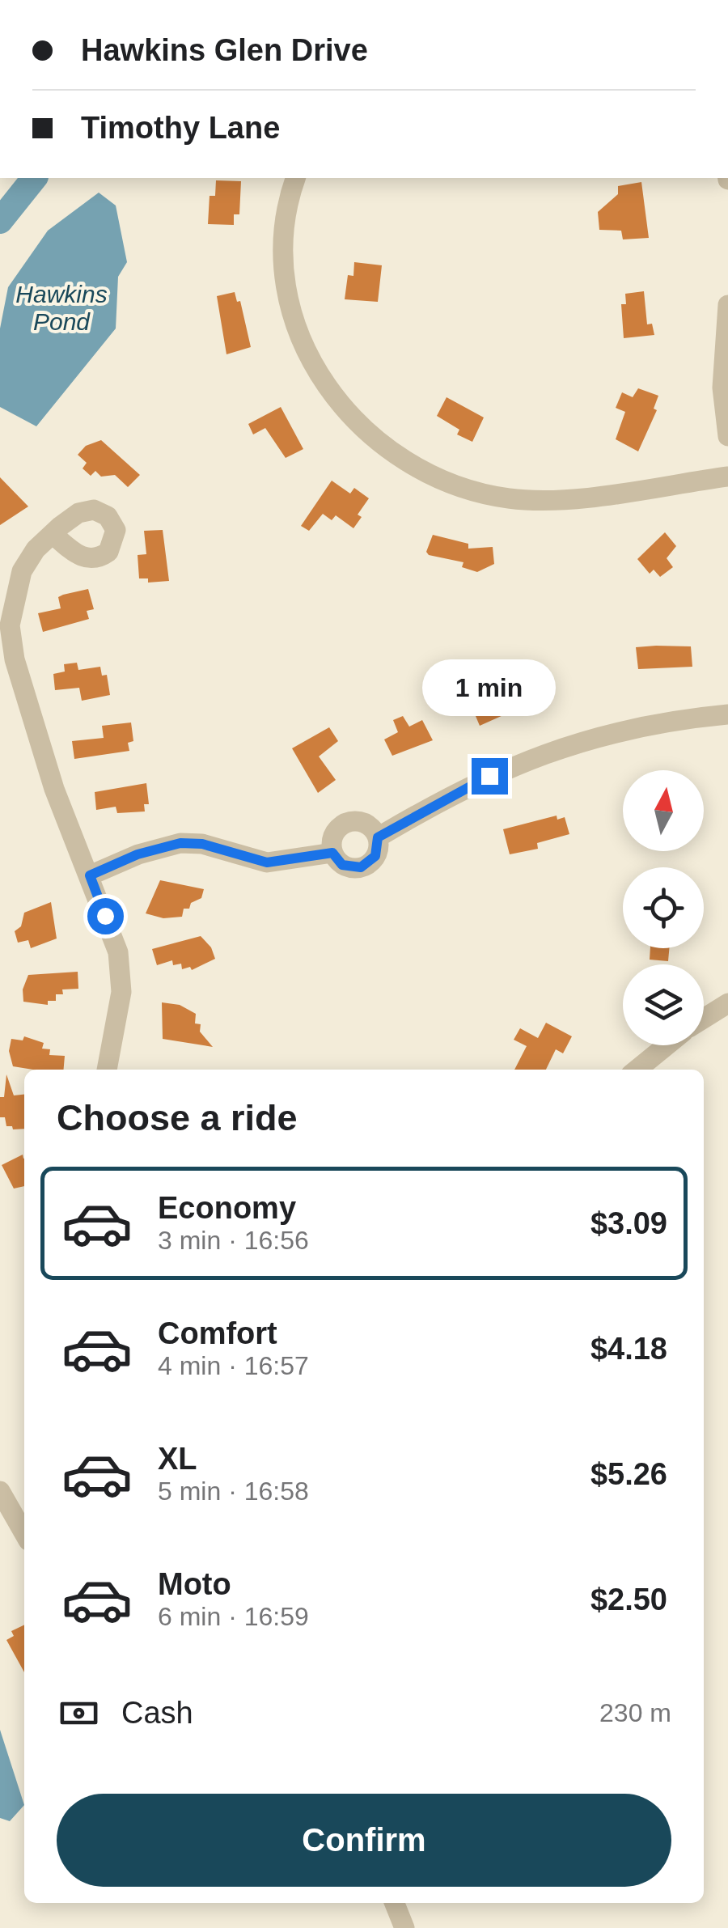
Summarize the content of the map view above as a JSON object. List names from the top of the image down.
{
  "water": ["Hawkins Pond"],
  "north": "top",
  "page": {
    "banner": ["Hawkins Glen Drive", "Timothy Lane"],
    "bubble": "1 min",
    "heading": "Choose a ride",
    "list": [
      {
        "name": "Economy",
        "note": "3 min · 16:56",
        "value": "$3.09"
      },
      {
        "name": "Comfort",
        "note": "4 min · 16:57",
        "value": "$4.18"
      },
      {
        "name": "XL",
        "note": "5 min · 16:58",
        "value": "$5.26"
      },
      {
        "name": "Moto",
        "note": "6 min · 16:59",
        "value": "$2.50"
      }
    ],
    "pay": ["Cash", "230 m"],
    "buttons": "Confirm"
  }
}
